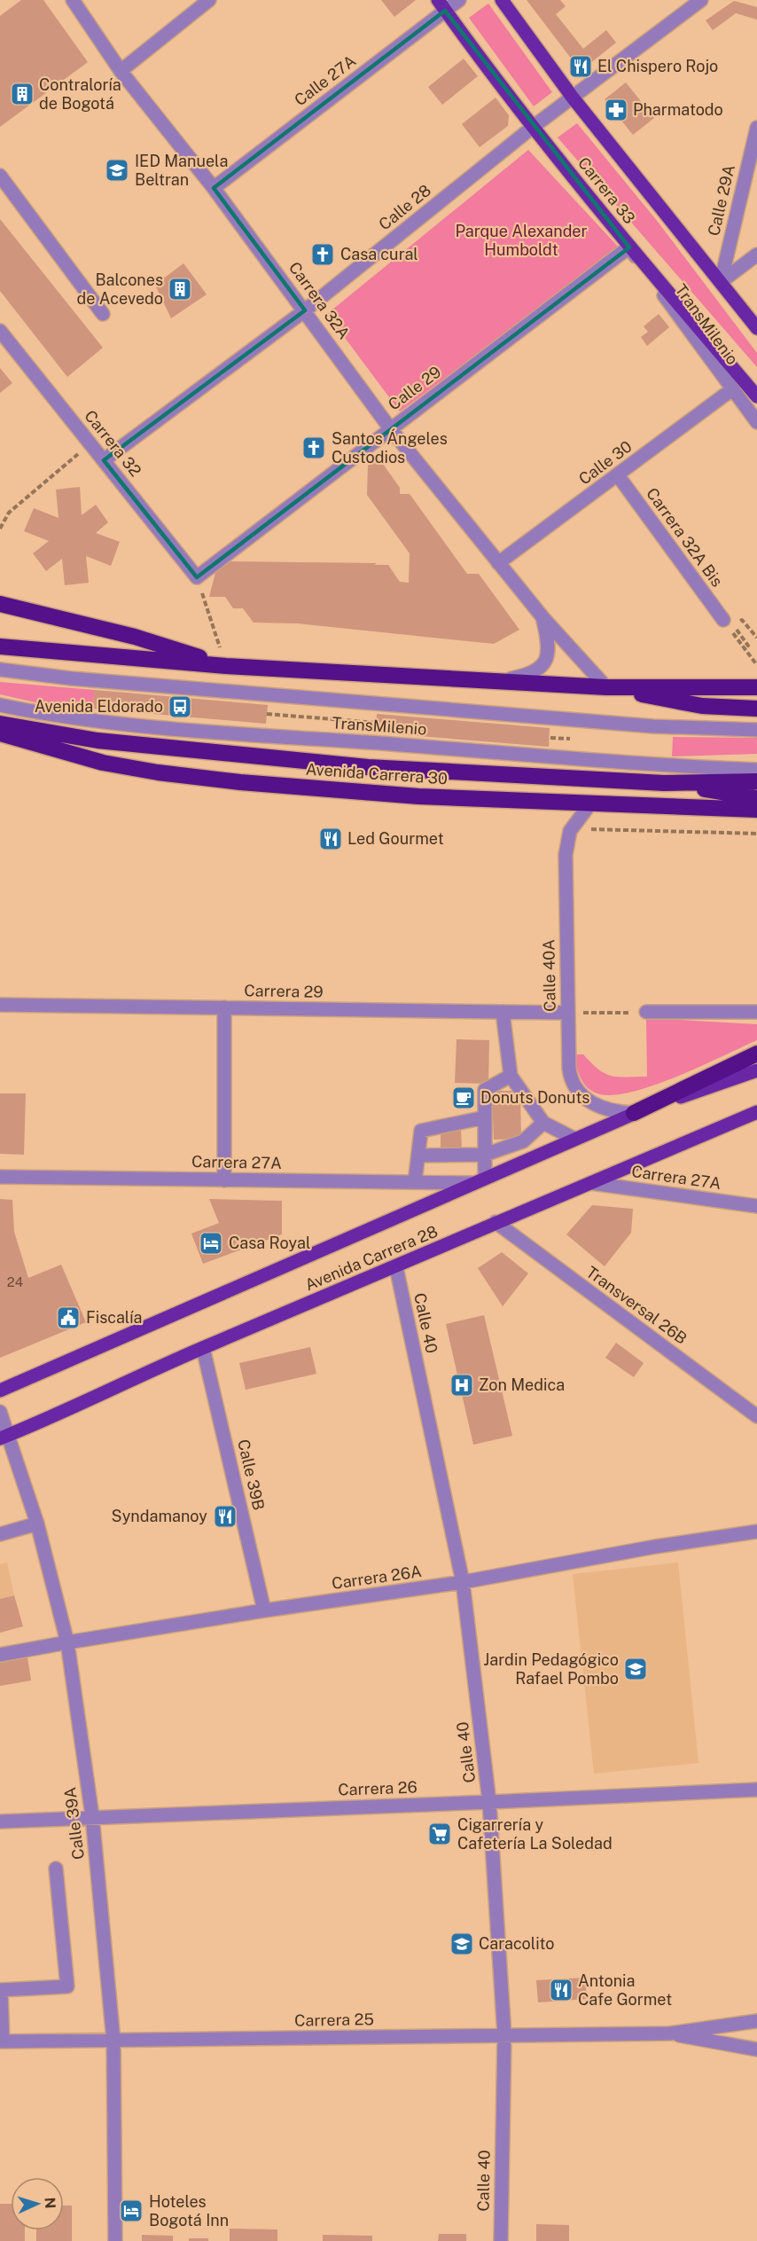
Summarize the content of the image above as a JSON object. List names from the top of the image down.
{
  "streets": {
    "highway": ["Avenida Carrera 30"],
    "main road": ["Carrera 33", "Avenida Carrera 28"],
    "street": [
      "Calle 27A",
      "Calle 29A",
      "Calle 28",
      "Carrera 32A",
      "TransMilenio",
      "Calle 29",
      "Carrera 32",
      "Calle 30",
      "Carrera 32A Bis",
      "Calle 40A",
      "Carrera 29",
      "Carrera 27A",
      "Transversal 26B",
      "Calle 40",
      "Calle 39B",
      "Carrera 26A",
      "Carrera 26",
      "Calle 39A",
      "Carrera 25"
    ]
  },
  "crossings": [
    ["Calle 27A", "Carrera 33"],
    ["Calle 27A", "Carrera 32A"],
    ["Carrera 33", "Calle 29A"],
    ["Carrera 33", "Calle 28"],
    ["Carrera 33", "TransMilenio"],
    ["Carrera 33", "Calle 29"],
    ["Calle 28", "Carrera 32A"],
    ["Calle 28", "Carrera 32"],
    ["Carrera 32A", "Calle 29"],
    ["Carrera 32A", "Calle 30"],
    ["TransMilenio", "Calle 29"],
    ["TransMilenio", "Calle 30"],
    ["Calle 29", "Carrera 32"],
    ["Calle 30", "Carrera 32A Bis"],
    ["Avenida Carrera 30", "Calle 40A"],
    ["Calle 40A", "Carrera 29"],
    ["Calle 40A", "Avenida Carrera 28"],
    ["Carrera 27A", "Avenida Carrera 28"],
    ["Avenida Carrera 28", "Transversal 26B"],
    ["Avenida Carrera 28", "Calle 40"],
    ["Avenida Carrera 28", "Calle 39B"],
    ["Avenida Carrera 28", "Calle 39A"],
    ["Calle 40", "Carrera 26A"],
    ["Calle 40", "Carrera 26"],
    ["Calle 40", "Carrera 25"],
    ["Calle 39B", "Carrera 26A"],
    ["Carrera 26A", "Calle 39A"],
    ["Carrera 26", "Calle 39A"],
    ["Calle 39A", "Carrera 25"]
  ],
  "parks": ["Parque Alexander Humboldt"],
  "places": {
    "restaurant": [
      "El Chispero Rojo",
      "Led Gourmet",
      "Syndamanoy",
      "Antonia Cafe Gormet"
    ],
    "building": ["Contraloría de Bogotá", "Balcones de Acevedo"],
    "pharmacy": ["Pharmatodo"],
    "school or university": ["IED Manuela Beltran", "Jardin Pedagógico Rafael Pombo", "Caracolito"],
    "church": ["Casa cural", "Santos Ángeles Custodios"],
    "bus stop": ["Avenida Eldorado"],
    "cafe": ["Donuts Donuts"],
    "hotel": ["Casa Royal", "Hoteles Bogotá Inn"],
    "public building": ["Fiscalía"],
    "hospital": ["Zon Medica"],
    "supermarket": ["Cigarrería y Cafetería La Soledad"]
  },
  "house_numbers": ["24"],
  "north": "right"
}
